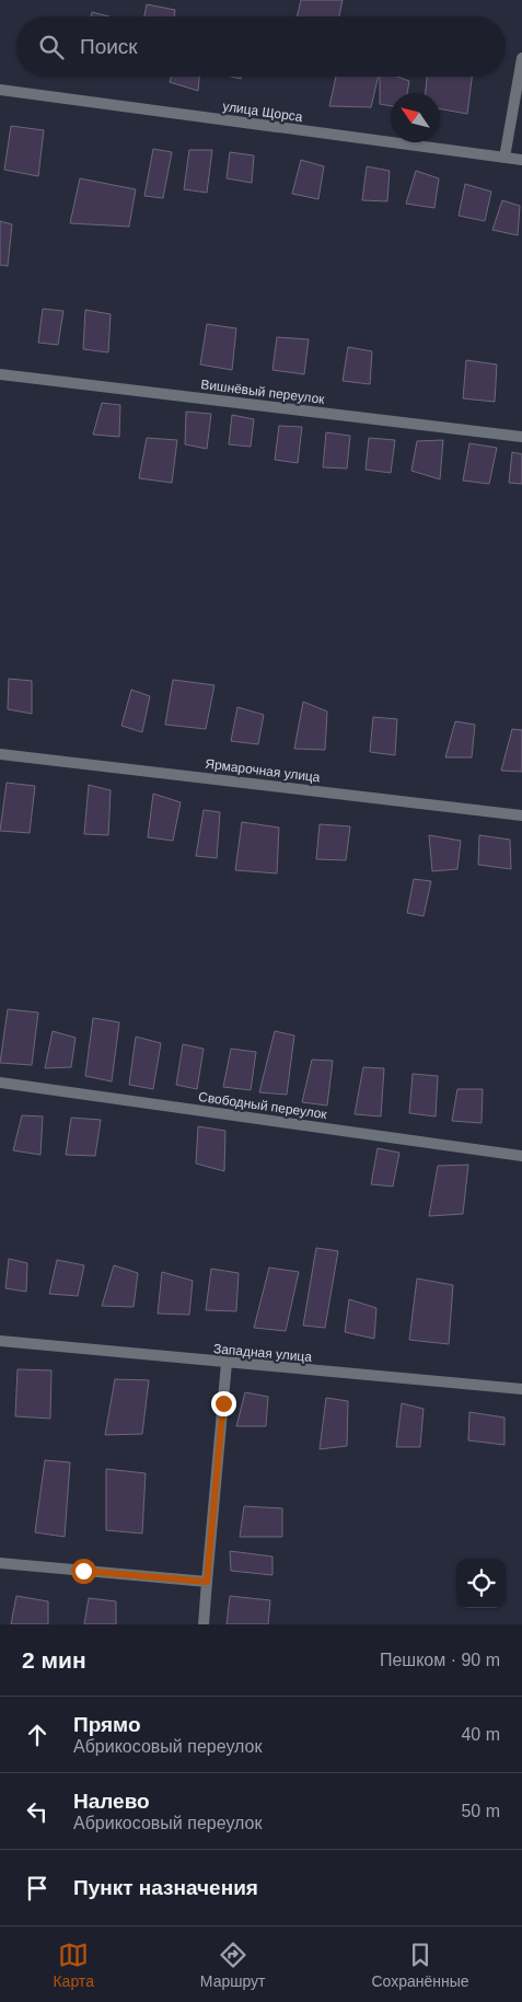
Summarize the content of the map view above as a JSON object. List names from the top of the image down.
{
  "streets": {
    "street": [
      "улица Щорса",
      "Вишнёвый переулок",
      "Ярмарочная улица",
      "Свободный переулок",
      "Западная улица"
    ]
  },
  "north": "top left",
  "page": {
    "search": "Поиск",
    "heading": ["2 мин", "Пешком · 90 m"],
    "list": [
      ["Прямо", "Абрикосовый переулок", "40 m"],
      ["Налево", "Абрикосовый переулок", "50 m"],
      "Пункт назначения"
    ],
    "nav": ["Карта", "Маршрут", "Сохранённые"]
  }
}
